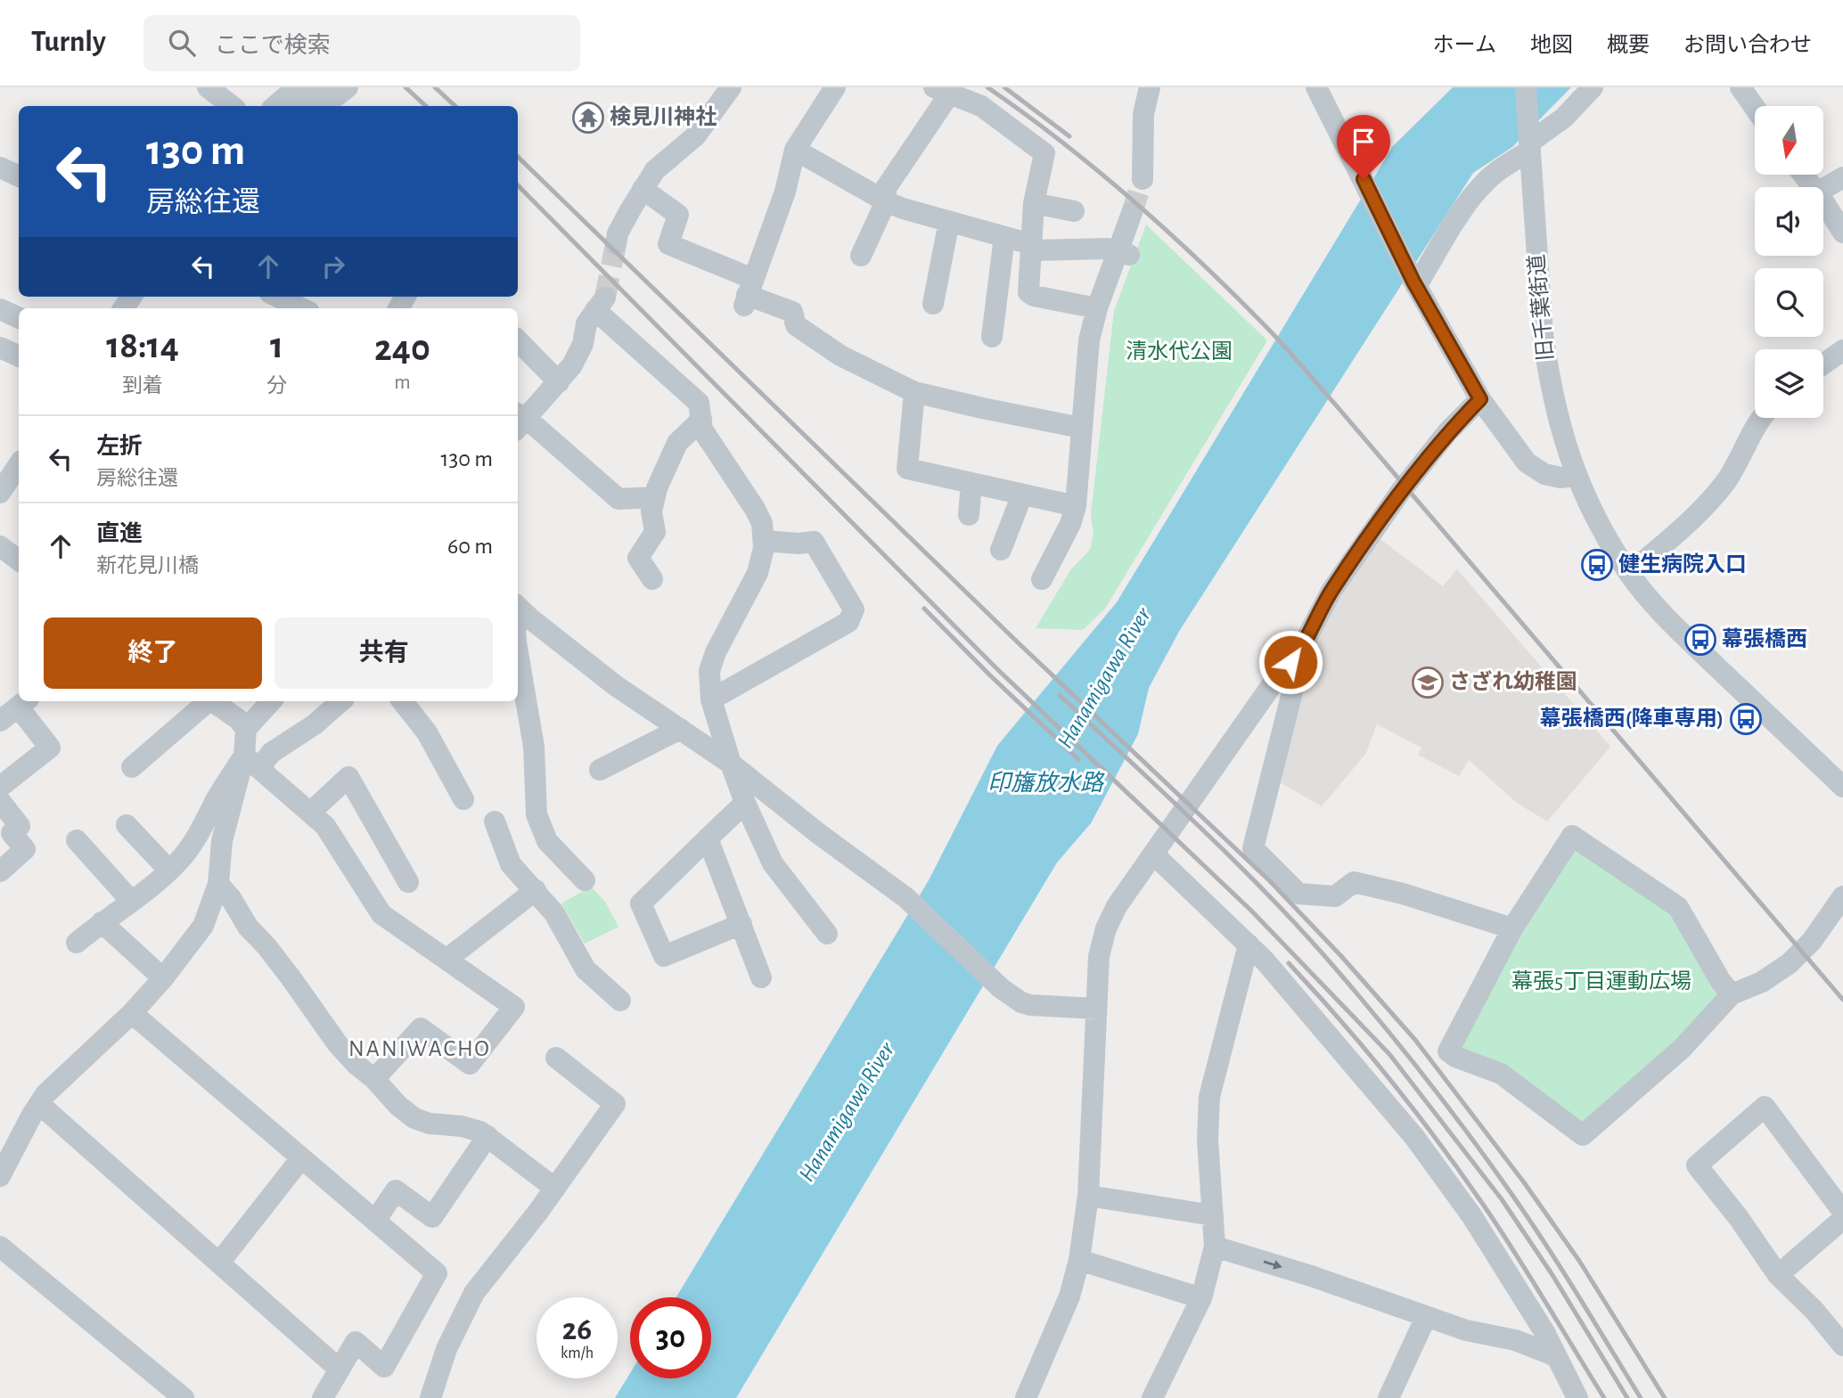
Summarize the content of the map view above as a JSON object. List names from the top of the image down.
{
  "streets": {
    "street": ["旧千葉街道"]
  },
  "districts": ["NANIWACHO"],
  "water": ["Hanamigawa River", "印旛放水路"],
  "parks": ["清水代公園", "幕張5丁目運動広場"],
  "places": {
    "temple": ["検見川神社"],
    "bus stop": ["健生病院入口", "幕張橋西", "幕張橋西(降車専用)"],
    "school or university": ["さざれ幼稚園"]
  },
  "north": "bottom",
  "page": {
    "header": "Turnly",
    "search": "ここで検索",
    "nav": [
      "ホーム",
      "地図",
      "概要",
      "お問い合わせ"
    ],
    "turn": ["130 m", "房総往還"],
    "eta": [
      "18:14",
      "到着",
      "1",
      "分",
      "240",
      "m"
    ],
    "list": [
      {
        "name": "左折",
        "note": "房総往還",
        "value": "130 m"
      },
      {
        "name": "直進",
        "note": "新花見川橋",
        "value": "60 m"
      }
    ],
    "buttons": ["終了", "共有"],
    "speed": "26 km/h",
    "limit": "30"
  }
}
